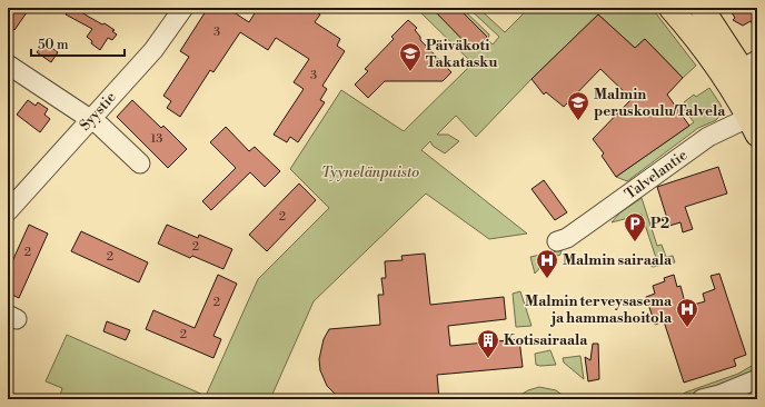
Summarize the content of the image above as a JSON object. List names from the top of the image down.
{
  "streets": {
    "street": ["Syystie", "Talvelantie"]
  },
  "parks": ["Tyynelänpuisto"],
  "places": {
    "school or university": ["Päiväkoti Takatasku", "Malmin peruskoulu/Talvela"],
    "parking": ["P2"],
    "hospital": ["Malmin sairaala", "Malmin terveysasema ja hammashoitola"],
    "building": ["Kotisairaala"]
  },
  "house_numbers": [
    "3",
    "3",
    "13",
    "2",
    "2",
    "2",
    "2",
    "2",
    "2"
  ],
  "scale_bar": "50 m"
}
